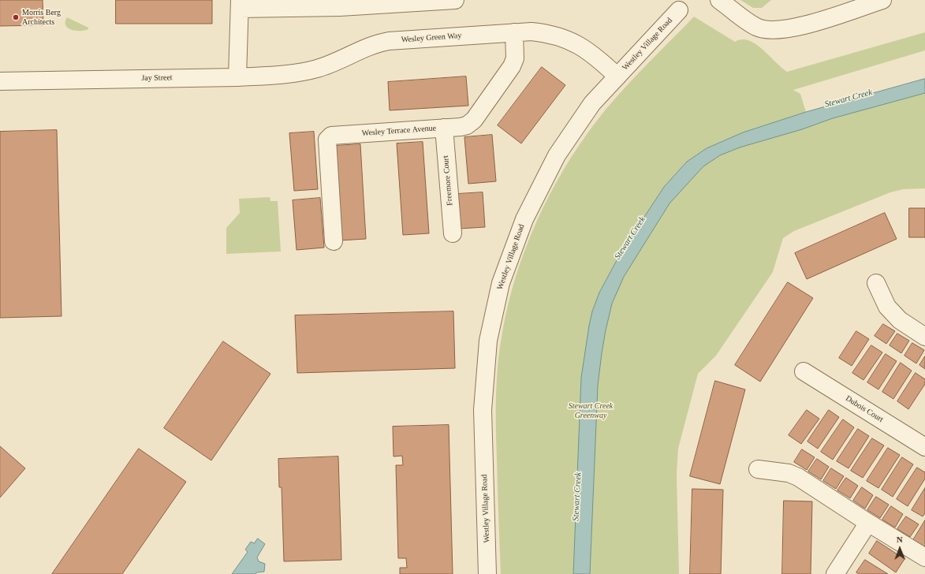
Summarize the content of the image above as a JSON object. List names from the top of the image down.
{
  "streets": {
    "street": [
      "Wesley Green Way",
      "Westley Village Road",
      "Jay Street",
      "Wesley Terrace Avenue",
      "Freemore Court",
      "Dubois Court"
    ]
  },
  "crossings": [
    ["Wesley Green Way", "Westley Village Road"],
    ["Wesley Green Way", "Jay Street"],
    ["Wesley Green Way", "Wesley Terrace Avenue"],
    ["Wesley Terrace Avenue", "Freemore Court"]
  ],
  "water": ["Stewart Creek"],
  "parks": ["Stewart Creek Greenway"],
  "places": ["Morris Berg Architects"],
  "north": "top"
}
